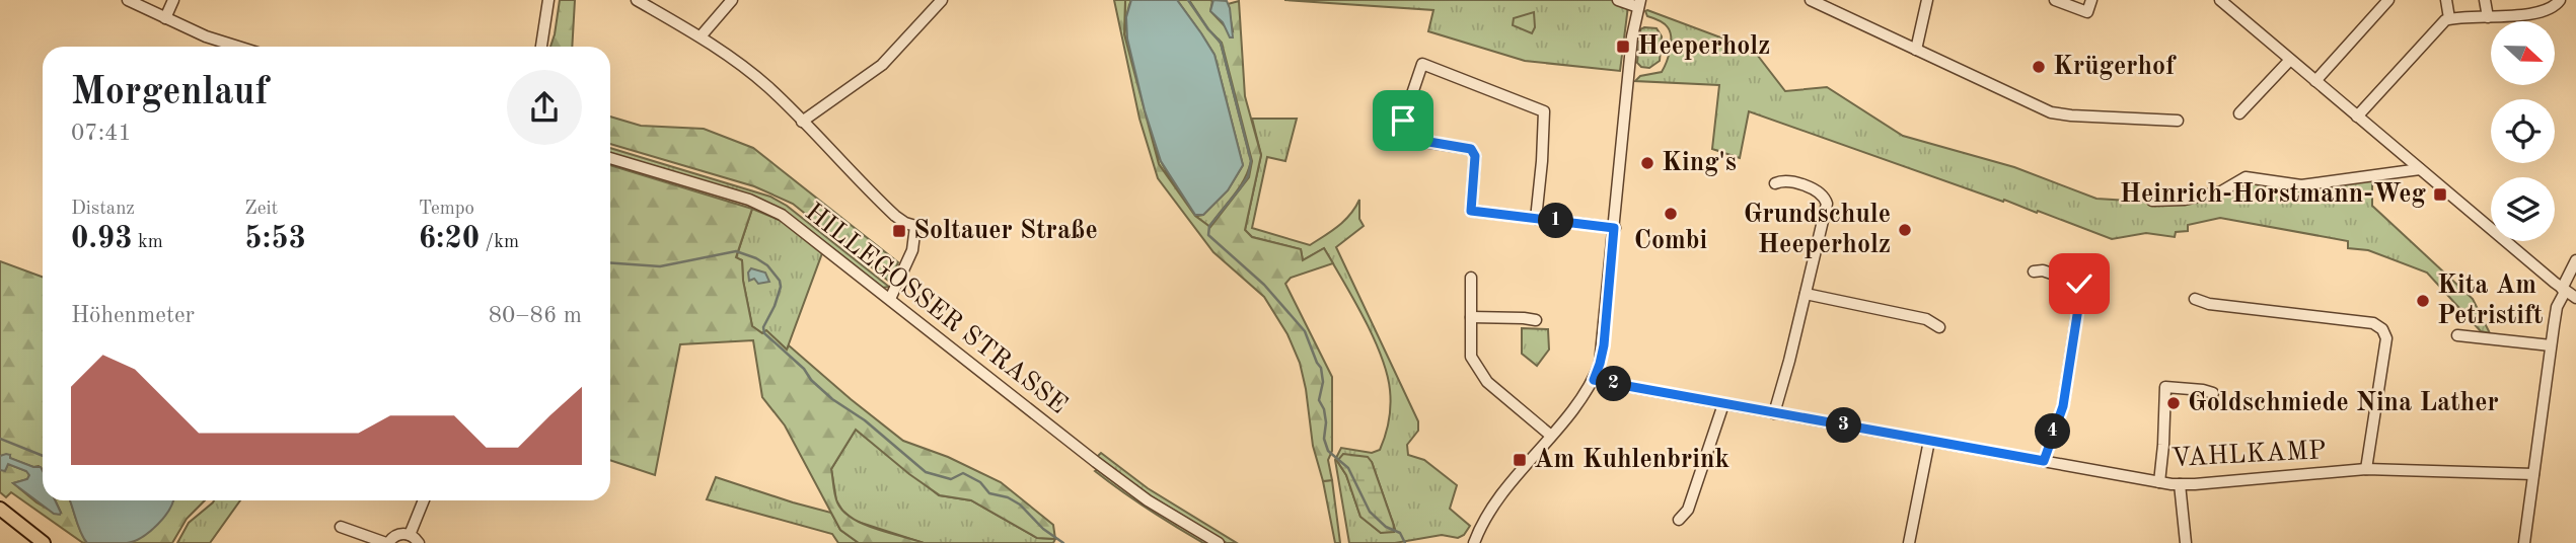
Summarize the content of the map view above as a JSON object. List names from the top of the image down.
{
  "streets": {
    "street": ["HILLEGOSSER STRASSE", "VAHLKAMP"]
  },
  "places": {
    "transit": [
      "Heeperholz",
      "Heinrich-Horstmann-Weg",
      "Soltauer Straße",
      "Am Kuhlenbrink"
    ],
    "other": [
      "Krügerhof",
      "King's",
      "Combi",
      "Grundschule Heeperholz",
      "Kita Am Petristift",
      "Goldschmiede Nina Lather"
    ]
  },
  "north": "right",
  "page": {
    "heading": ["Morgenlauf", "07:41"],
    "stats": [
      ["Distanz", "0.93 km"],
      ["Zeit", "5:53"],
      ["Tempo", "6:20 /km"]
    ],
    "pins": [
      "1",
      "2",
      "3",
      "4"
    ],
    "chart": ["Höhenmeter", "80–86 m"]
  }
}
